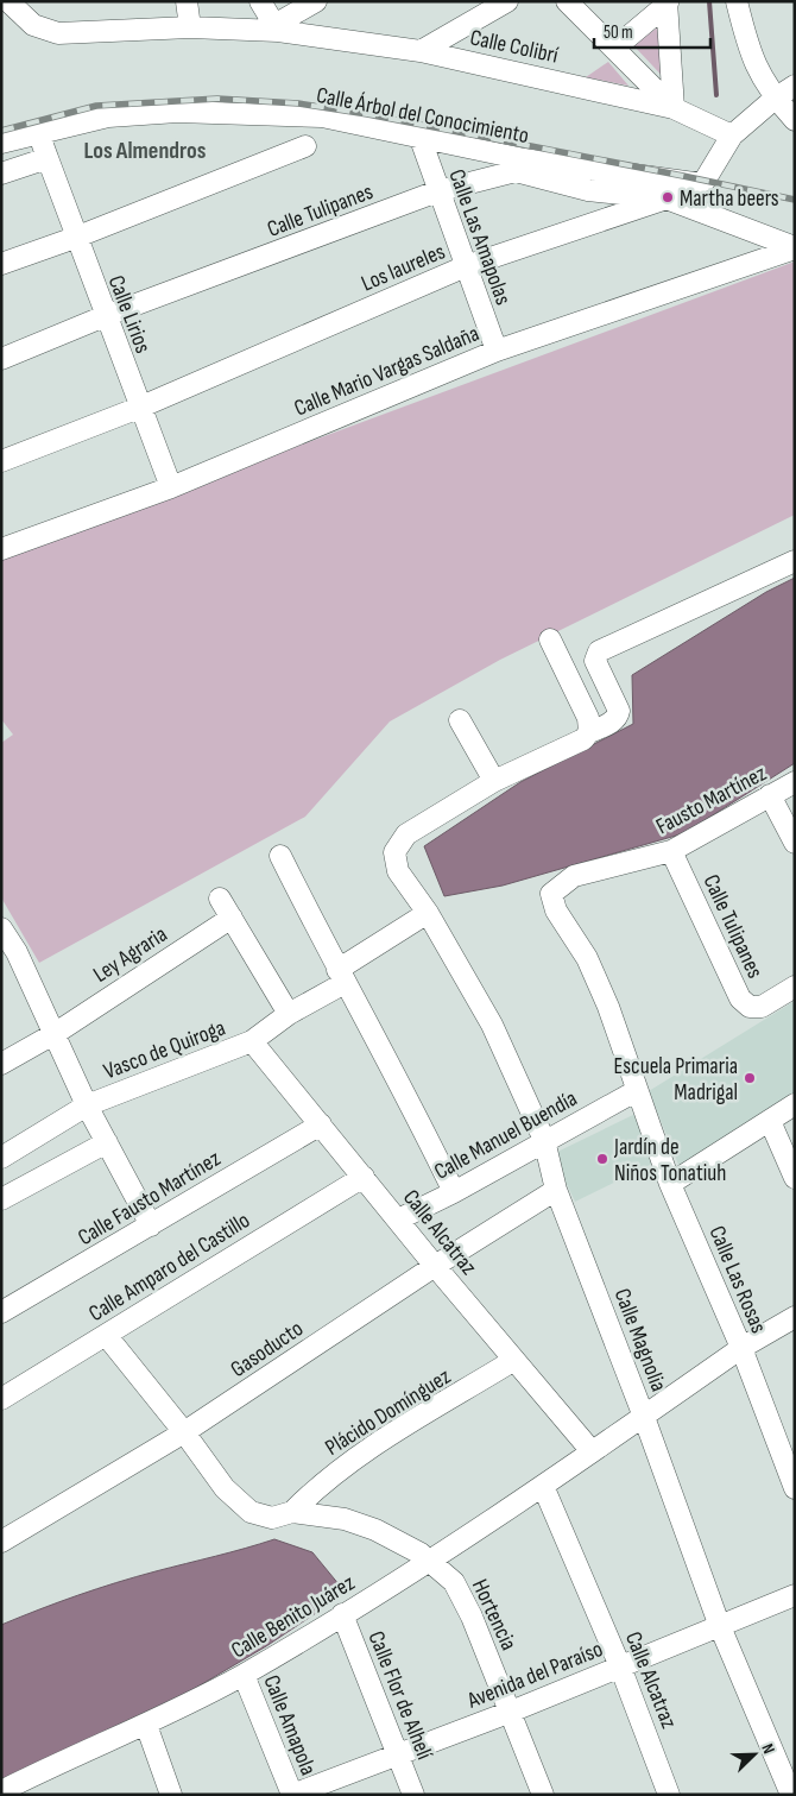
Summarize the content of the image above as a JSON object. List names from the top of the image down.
{
  "streets": {
    "street": [
      "Calle Colibrí",
      "Calle Árbol del Conocimiento",
      "Calle Tulipanes",
      "Calle Las Amapolas",
      "Los laureles",
      "Calle Lirios",
      "Calle Mario Vargas Saldaña",
      "Fausto Martínez",
      "Ley Agraria",
      "Vasco de Quiroga",
      "Calle Manuel Buendía",
      "Calle Fausto Martínez",
      "Calle Alcatraz",
      "Calle Amparo del Castillo",
      "Calle Las Rosas",
      "Calle Magnolia",
      "Gasoducto",
      "Plácido Domínguez",
      "Hortencia",
      "Calle Benito Juárez",
      "Avenida del Paraíso",
      "Calle Flor de Alhelí",
      "Calle Amapola"
    ]
  },
  "crossings": [
    ["Calle Colibrí", "Los laureles"],
    ["Calle Árbol del Conocimiento", "Calle Las Amapolas"],
    ["Calle Árbol del Conocimiento", "Los laureles"],
    ["Calle Árbol del Conocimiento", "Calle Lirios"],
    ["Calle Tulipanes", "Calle Las Amapolas"],
    ["Calle Tulipanes", "Los laureles"],
    ["Calle Tulipanes", "Calle Lirios"],
    ["Calle Tulipanes", "Calle Mario Vargas Saldaña"],
    ["Calle Tulipanes", "Fausto Martínez"],
    ["Calle Las Amapolas", "Los laureles"],
    ["Calle Las Amapolas", "Calle Mario Vargas Saldaña"],
    ["Los laureles", "Calle Lirios"],
    ["Calle Lirios", "Calle Mario Vargas Saldaña"],
    ["Fausto Martínez", "Calle Manuel Buendía"],
    ["Fausto Martínez", "Calle Las Rosas"],
    ["Vasco de Quiroga", "Calle Alcatraz"],
    ["Vasco de Quiroga", "Calle Magnolia"],
    ["Calle Manuel Buendía", "Calle Alcatraz"],
    ["Calle Manuel Buendía", "Calle Las Rosas"],
    ["Calle Manuel Buendía", "Calle Magnolia"],
    ["Calle Fausto Martínez", "Calle Alcatraz"],
    ["Calle Alcatraz", "Calle Amparo del Castillo"],
    ["Calle Alcatraz", "Gasoducto"],
    ["Calle Alcatraz", "Plácido Domínguez"],
    ["Calle Alcatraz", "Calle Benito Juárez"],
    ["Calle Alcatraz", "Avenida del Paraíso"],
    ["Calle Amparo del Castillo", "Hortencia"],
    ["Calle Las Rosas", "Calle Benito Juárez"],
    ["Calle Magnolia", "Gasoducto"],
    ["Calle Magnolia", "Calle Benito Juárez"],
    ["Calle Magnolia", "Avenida del Paraíso"],
    ["Gasoducto", "Hortencia"],
    ["Plácido Domínguez", "Hortencia"],
    ["Hortencia", "Calle Benito Juárez"],
    ["Hortencia", "Avenida del Paraíso"],
    ["Calle Benito Juárez", "Calle Flor de Alhelí"],
    ["Calle Benito Juárez", "Calle Amapola"],
    ["Avenida del Paraíso", "Calle Flor de Alhelí"],
    ["Avenida del Paraíso", "Calle Amapola"]
  ],
  "districts": ["Los Almendros"],
  "places": ["Martha beers", "Escuela Primaria Madrigal", "Jardín de Niños Tonatiuh"],
  "scale_bar": "50 m",
  "north": "top right"
}
